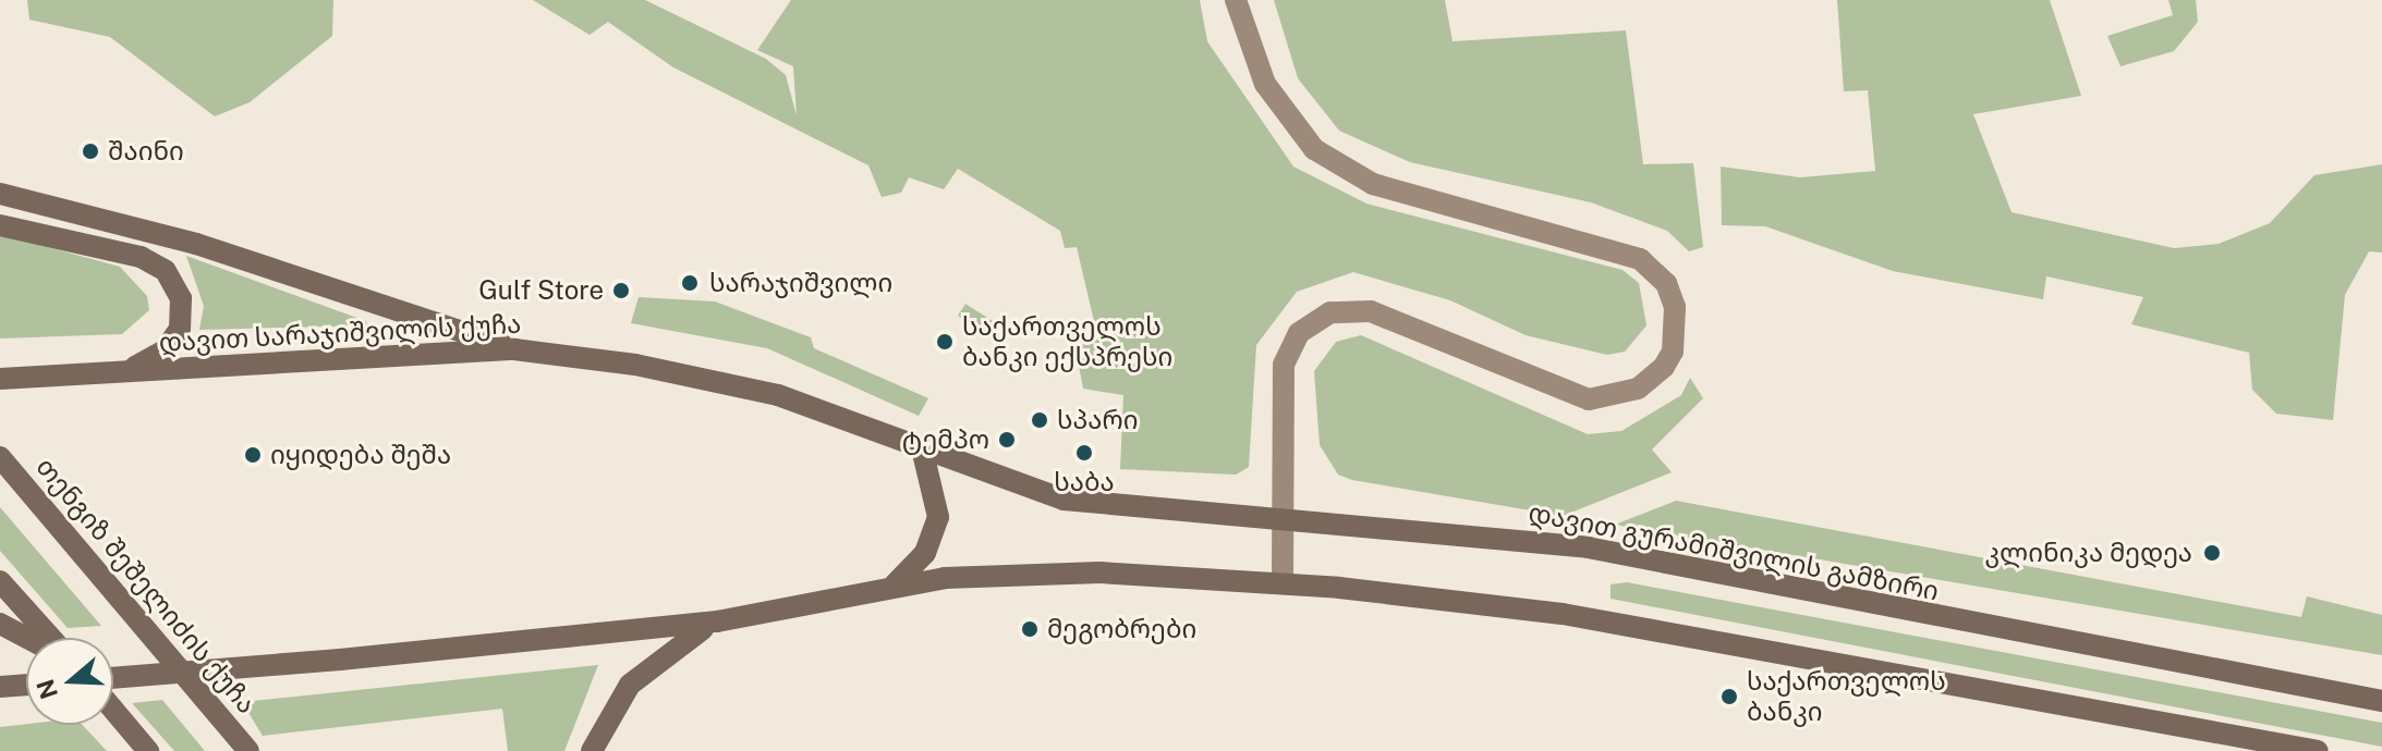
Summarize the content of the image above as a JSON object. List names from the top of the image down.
{
  "streets": {
    "main road": ["დავით სარაჯიშვილის ქუჩა", "დავით გურამიშვილის გამზირი", "თენგიზ შეშელიძის ქუჩა"]
  },
  "crossings": [
    ["დავით სარაჯიშვილის ქუჩა", "დავით გურამიშვილის გამზირი"]
  ],
  "places": [
    "შაინი",
    "სარაჯიშვილი",
    "Gulf Store",
    "საქართველოს ბანკი ექსპრესი",
    "სპარი",
    "ტემპო",
    "საბა",
    "იყიდება შეშა",
    "კლინიკა მედეა",
    "მეგობრები",
    "საქართველოს ბანკი"
  ],
  "north": "left"
}
